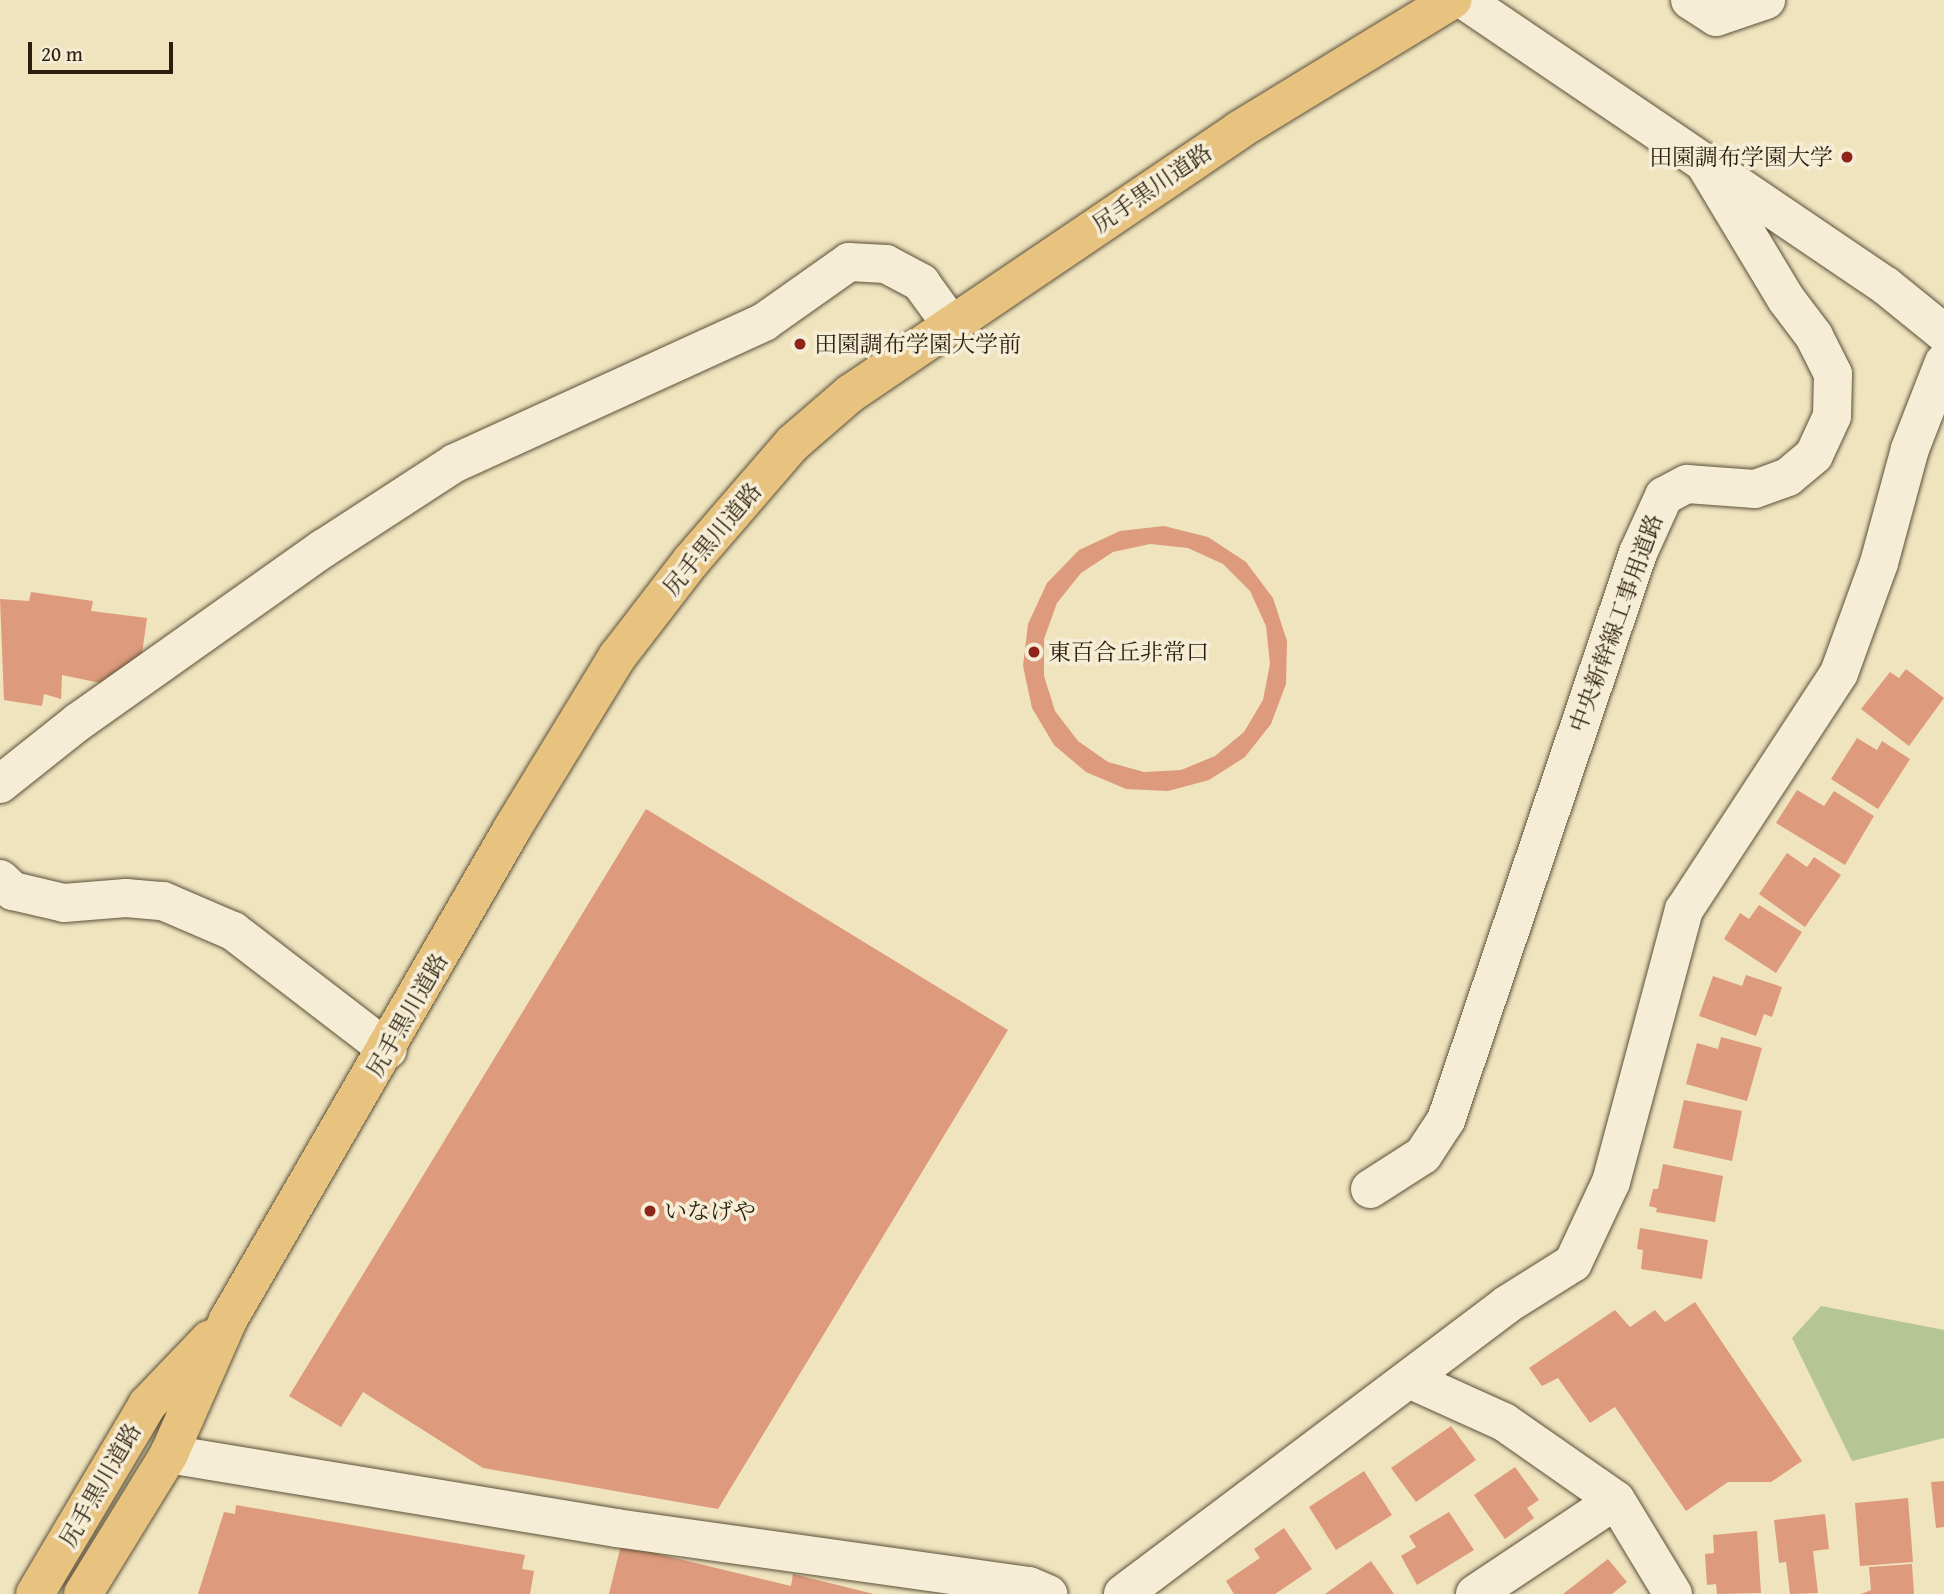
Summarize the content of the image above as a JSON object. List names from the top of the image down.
{
  "streets": {
    "main road": ["尻手黒川道路"],
    "street": ["中央新幹線工事用道路"]
  },
  "places": [
    "田園調布学園大学",
    "田園調布学園大学前",
    "東百合丘非常口",
    "いなげや"
  ],
  "scale_bar": "20 m"
}
